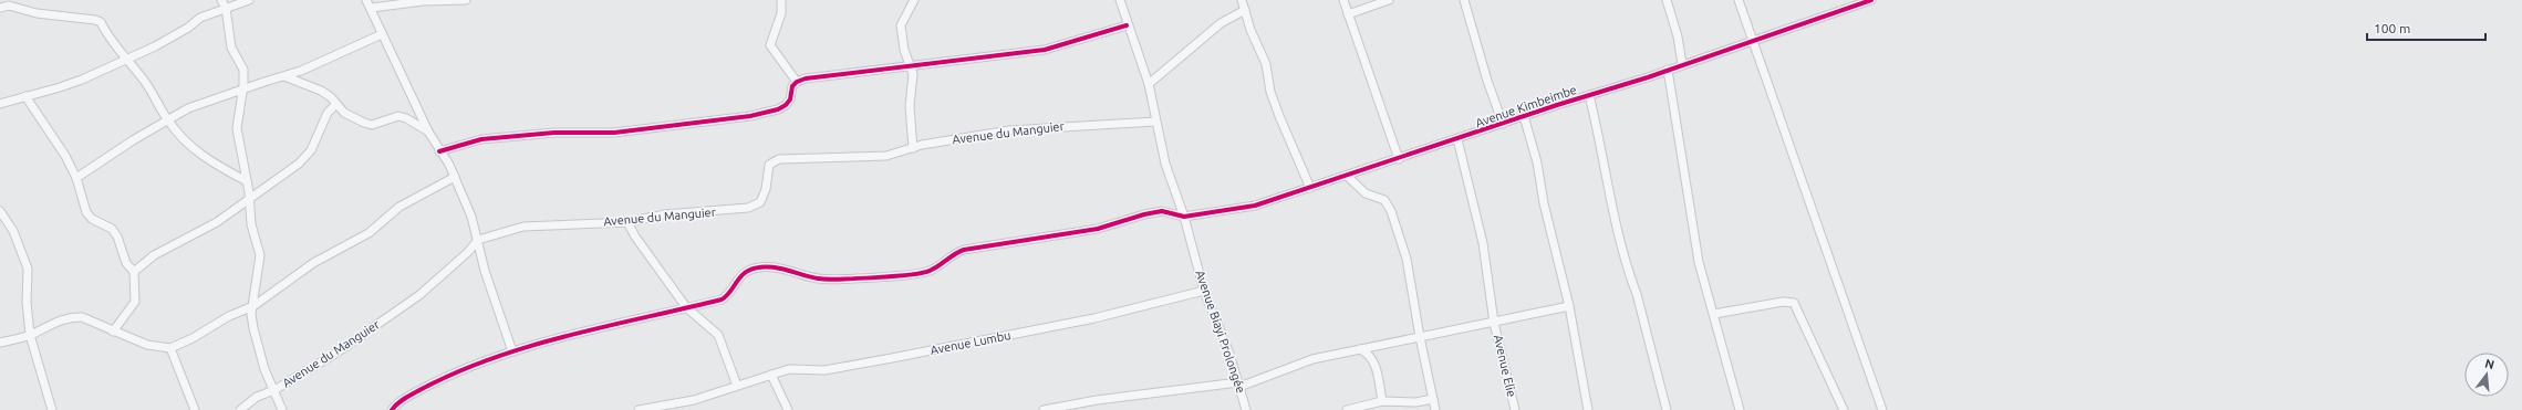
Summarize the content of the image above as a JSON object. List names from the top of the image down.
{
  "streets": {
    "street": [
      "Avenue Kimbeimbe",
      "Avenue du Manguier",
      "Avenue Biayi Prolongée",
      "Avenue Lumbu",
      "Avenue Elie"
    ]
  },
  "crossings": [
    ["Avenue Kimbeimbe", "Avenue Biayi Prolongée"],
    ["Avenue Kimbeimbe", "Avenue Elie"],
    ["Avenue du Manguier", "Avenue Biayi Prolongée"],
    ["Avenue Biayi Prolongée", "Avenue Lumbu"]
  ],
  "scale_bar": "100 m",
  "north": "top"
}
